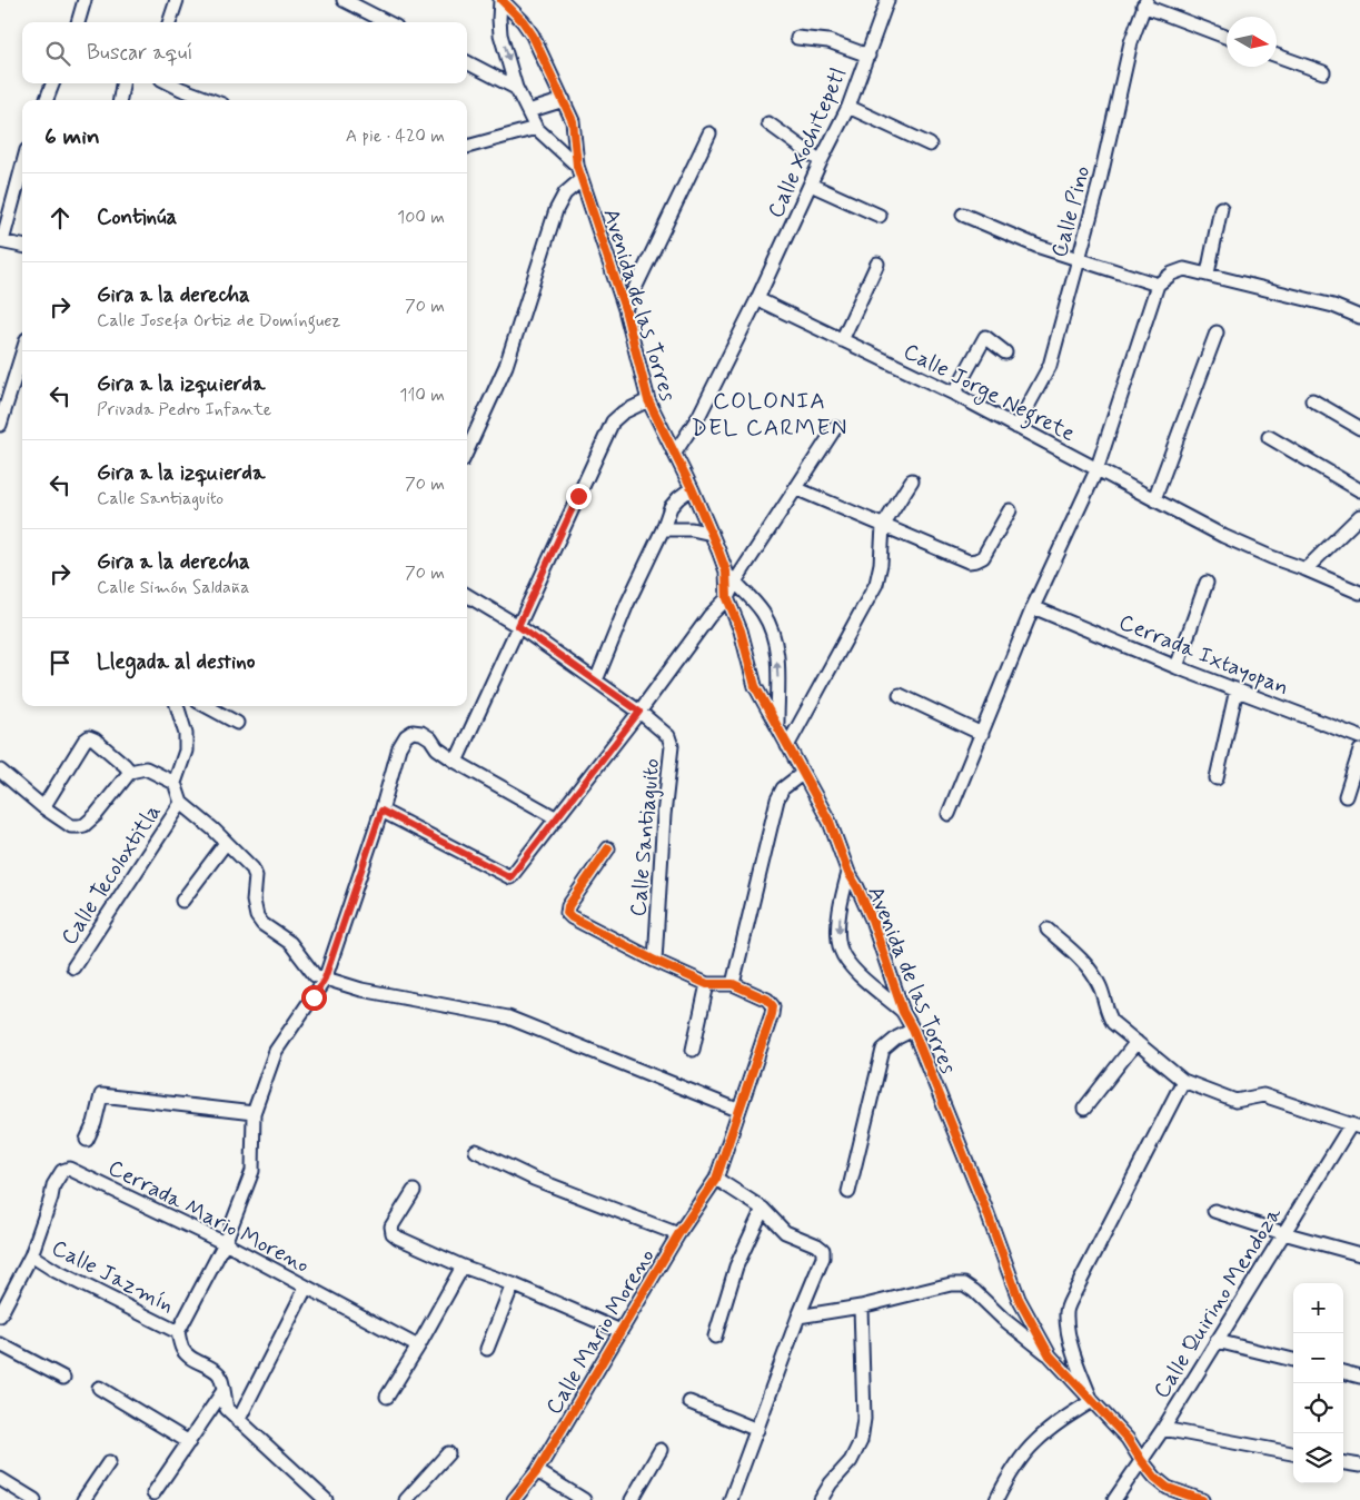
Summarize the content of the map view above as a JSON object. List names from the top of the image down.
{
  "streets": {
    "street": [
      "Calle Xochitepetl",
      "Calle Pino",
      "Avenida de las Torres",
      "Calle Jorge Negrete",
      "Cerrada Ixtayopan",
      "Calle Santiaguito",
      "Calle Tecoloxtitla",
      "Cerrada Mario Moreno",
      "Calle Jazmín",
      "Calle Quirino Mendoza",
      "Calle Mario Moreno"
    ]
  },
  "crossings": [
    ["Calle Xochitepetl", "Calle Jorge Negrete"],
    ["Calle Pino", "Calle Jorge Negrete"],
    ["Avenida de las Torres", "Calle Quirino Mendoza"],
    ["Cerrada Mario Moreno", "Calle Jazmín"]
  ],
  "districts": ["COLONIA DEL CARMEN"],
  "north": "right",
  "page": {
    "search": "Buscar aquí",
    "heading": ["6 min", "A pie · 420 m"],
    "list": [
      ["Continúa", "100 m"],
      ["Gira a la derecha", "Calle Josefa Ortiz de Domínguez", "70 m"],
      ["Gira a la izquierda", "Privada Pedro Infante", "110 m"],
      ["Gira a la izquierda", "Calle Santiaguito", "70 m"],
      ["Gira a la derecha", "Calle Simón Saldaña", "70 m"],
      "Llegada al destino"
    ],
    "map_buttons": ["+", "−"]
  }
}
